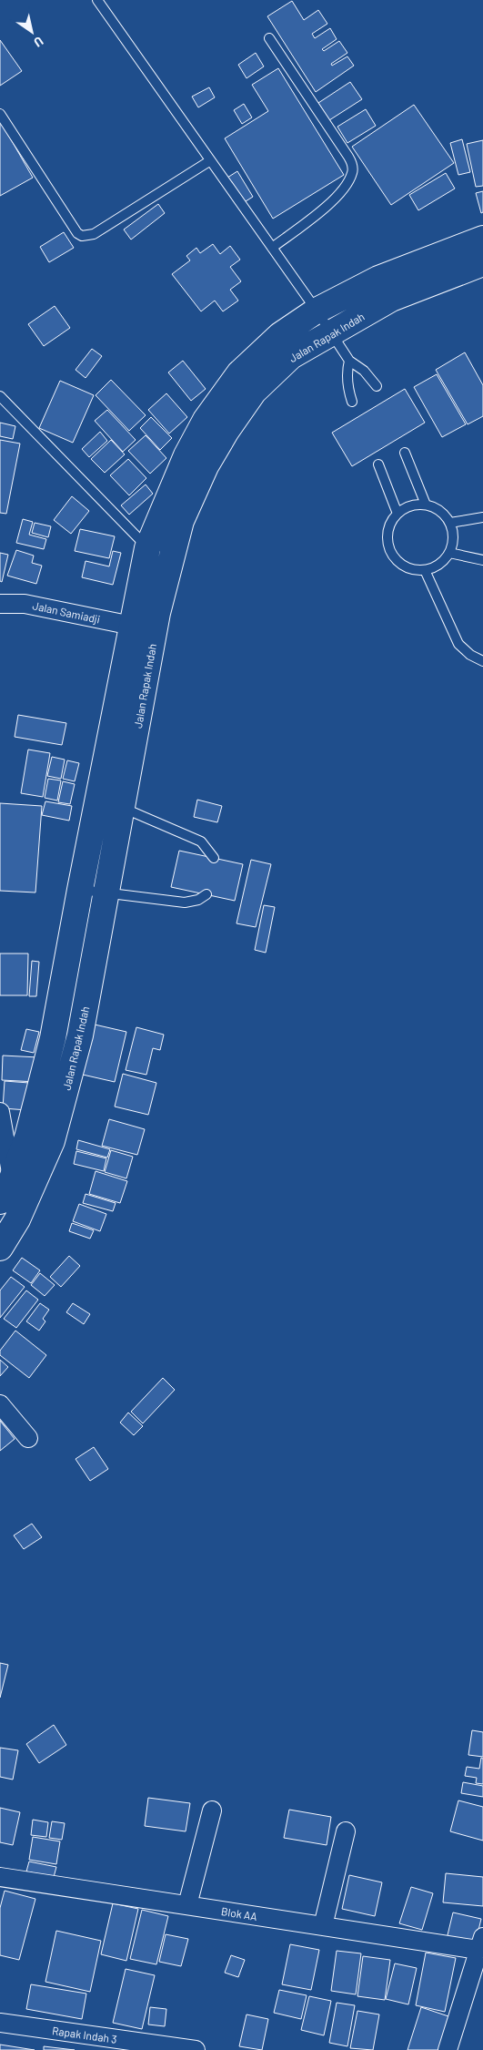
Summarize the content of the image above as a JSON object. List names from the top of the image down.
{
  "streets": {
    "main road": ["Jalan Rapak Indah"],
    "street": ["Jalan Samiadji", "Blok AA", "Rapak Indah 3"]
  },
  "crossings": [
    ["Jalan Rapak Indah", "Jalan Samiadji"]
  ],
  "north": "bottom right"
}
